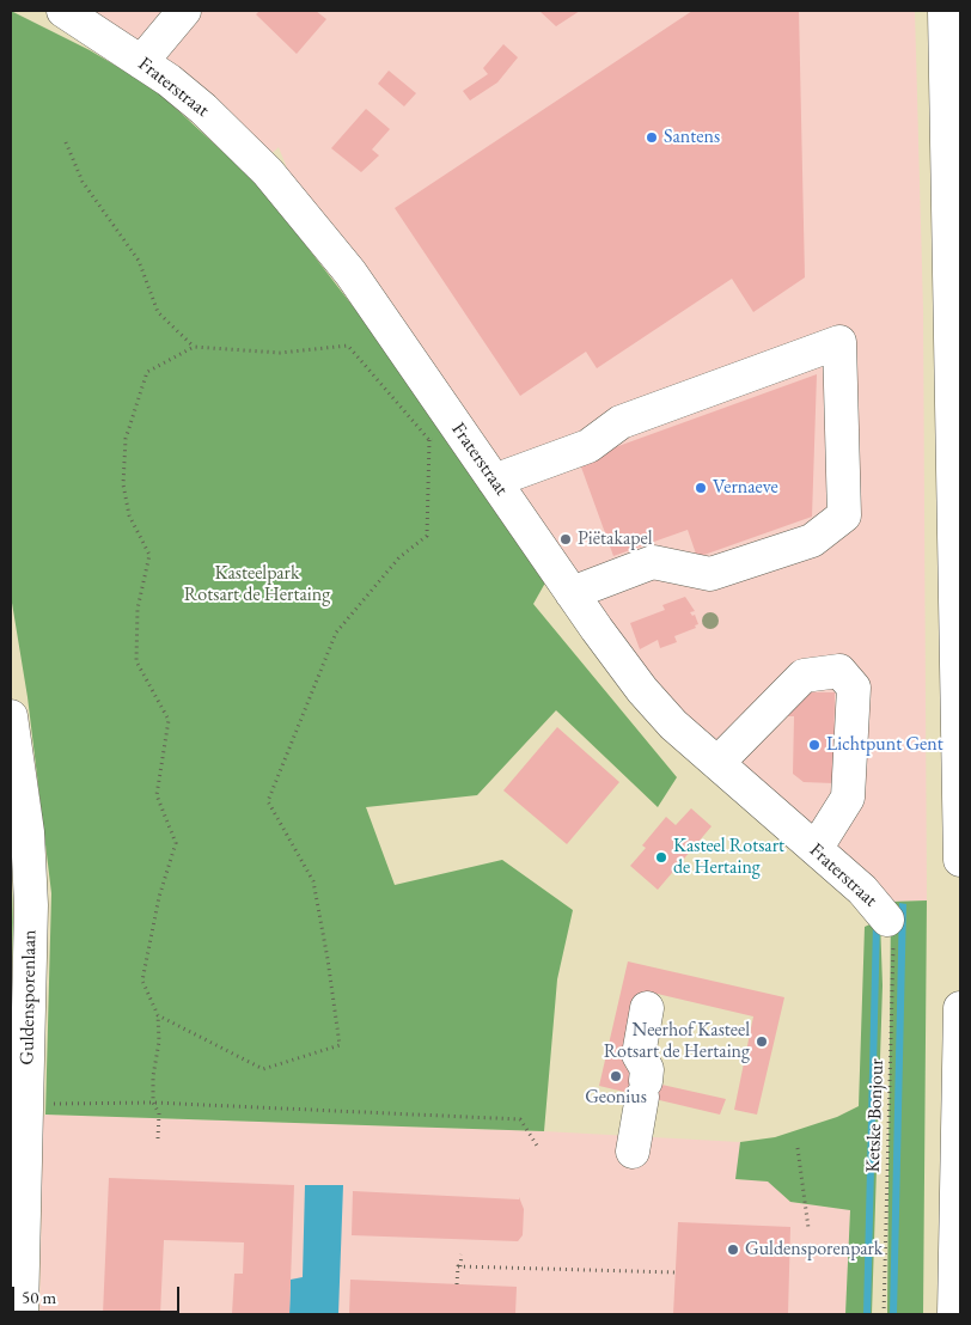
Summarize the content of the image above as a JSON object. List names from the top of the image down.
{
  "streets": {
    "main road": ["Fraterstraat", "Guldensporenlaan"],
    "path": ["Ketske Bonjour"]
  },
  "crossings": [
    ["Fraterstraat", "Ketske Bonjour"]
  ],
  "parks": ["Kasteelpark Rotsart de Hertaing"],
  "places": [
    "Santens",
    "Vernaeve",
    "Piëtakapel",
    "Lichtpunt Gent",
    "Kasteel Rotsart de Hertaing",
    "Neerhof Kasteel Rotsart de Hertaing",
    "Geonius",
    "Guldensporenpark"
  ],
  "scale_bar": "50 m"
}
